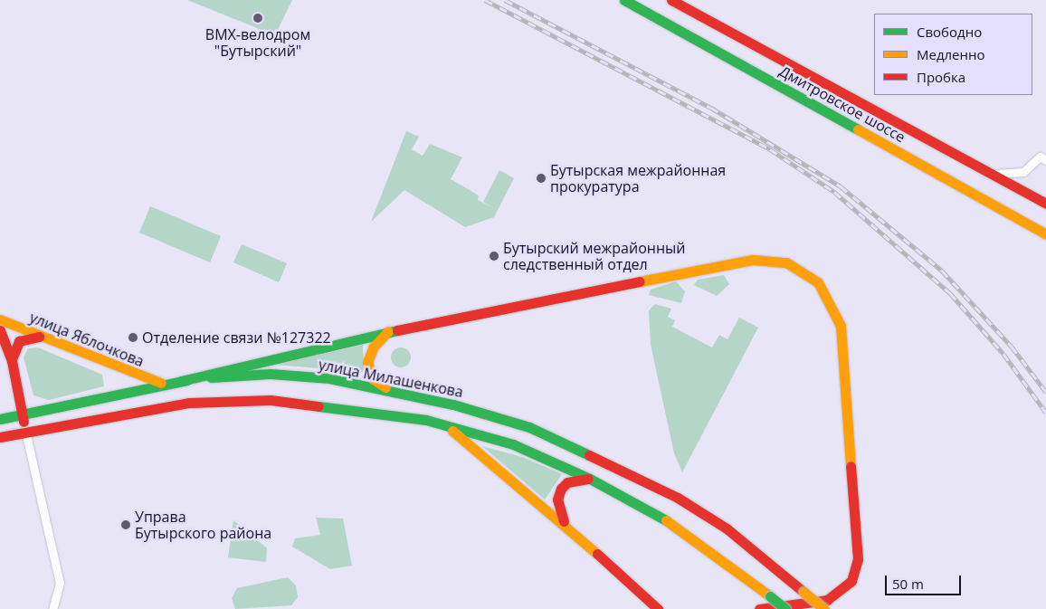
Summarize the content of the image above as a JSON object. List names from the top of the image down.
{
  "streets": {
    "main road": ["Дмитровское шоссе", "улица Яблочкова", "улица Милашенкова"]
  },
  "crossings": [
    ["улица Яблочкова", "улица Милашенкова"]
  ],
  "places": [
    "BMX-велодром \"Бутырский\"",
    "Бутырская межрайонная прокуратура",
    "Бутырский межрайонный следственный отдел",
    "Отделение связи №127322",
    "Управа Бутырского района"
  ],
  "legend": ["Свободно", "Медленно", "Пробка"],
  "scale_bar": "50 m"
}
